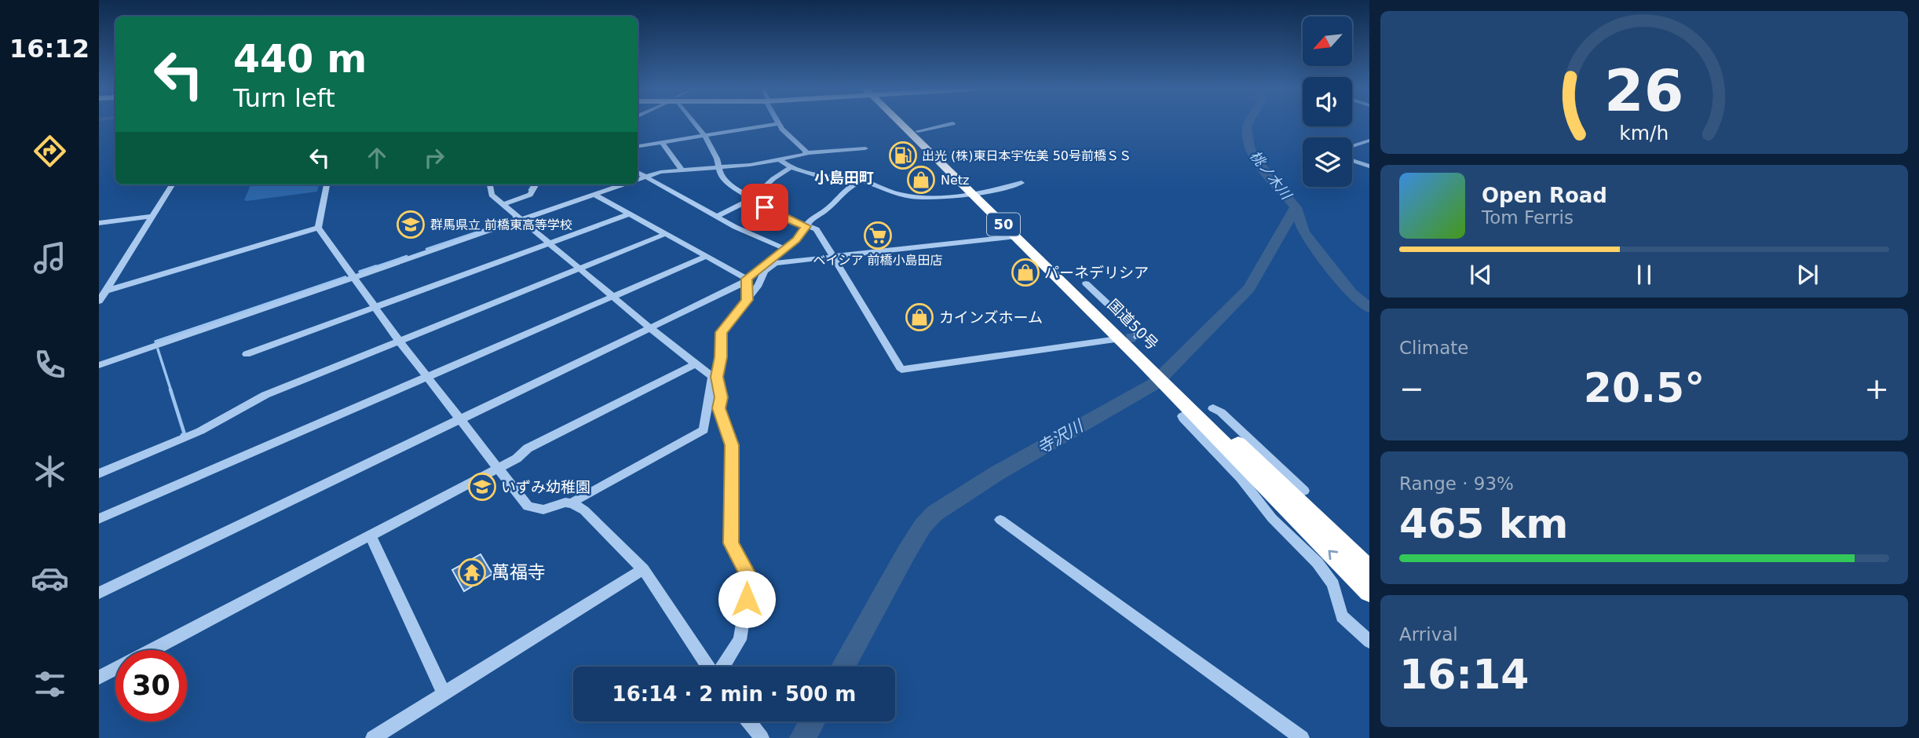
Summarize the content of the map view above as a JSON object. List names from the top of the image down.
{
  "streets": {
    "highway": ["50", "国道50号"]
  },
  "districts": ["小島田町"],
  "water": ["桃ノ木川", "寺沢川"],
  "places": {
    "fuel station": ["出光 (株)東日本宇佐美 50号前橋ＳＳ"],
    "shop": ["Netz", "パーネデリシア", "カインズホーム"],
    "school or university": ["群馬県立 前橋東高等学校", "いずみ幼稚園"],
    "supermarket": ["ベイシア 前橋小島田店"],
    "temple": ["萬福寺"]
  },
  "north": "bottom left",
  "page": {
    "tabs": "16:12",
    "turn": ["440 m", "Turn left"],
    "song": ["Open Road", "Tom Ferris"],
    "tile": [
      "Climate",
      ["Range · 93%", "465 km"],
      ["Arrival", "16:14"]
    ],
    "heat": ["−", "20.5°", "+"],
    "limit": "30",
    "trip": "16:14 · 2 min · 500 m",
    "gauge": ["26", "km/h"]
  }
}
